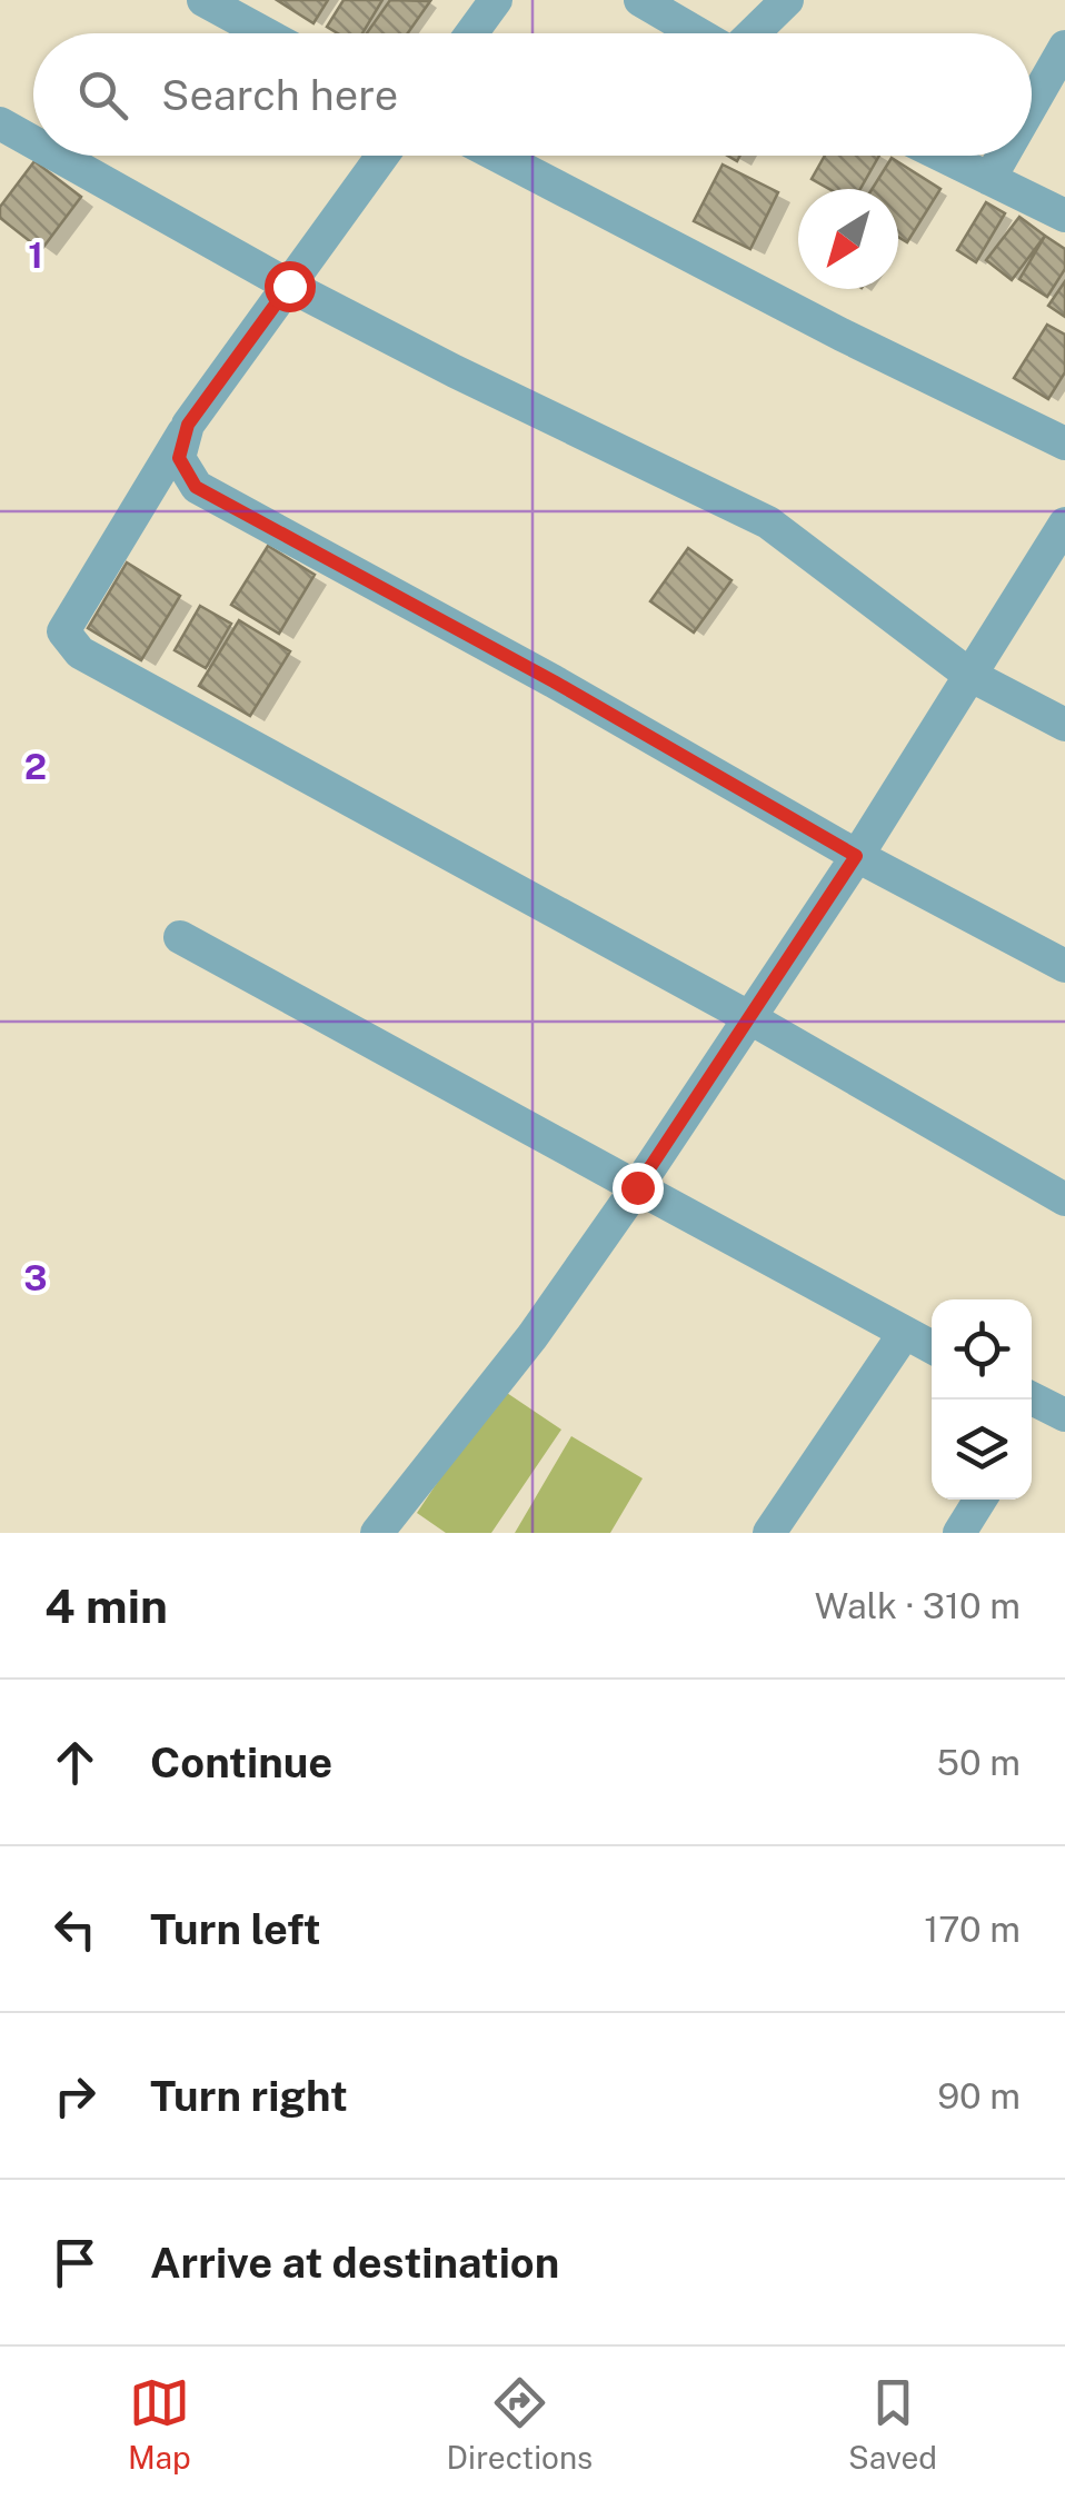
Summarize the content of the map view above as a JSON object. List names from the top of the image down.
{
  "north": "bottom left",
  "page": {
    "search": "Search here",
    "heading": ["4 min", "Walk · 310 m"],
    "list": [
      ["Continue", "50 m"],
      ["Turn left", "170 m"],
      ["Turn right", "90 m"],
      "Arrive at destination"
    ],
    "nav": ["Map", "Directions", "Saved"]
  },
  "grid": {
    "rows": ["1", "2", "3"]
  }
}
